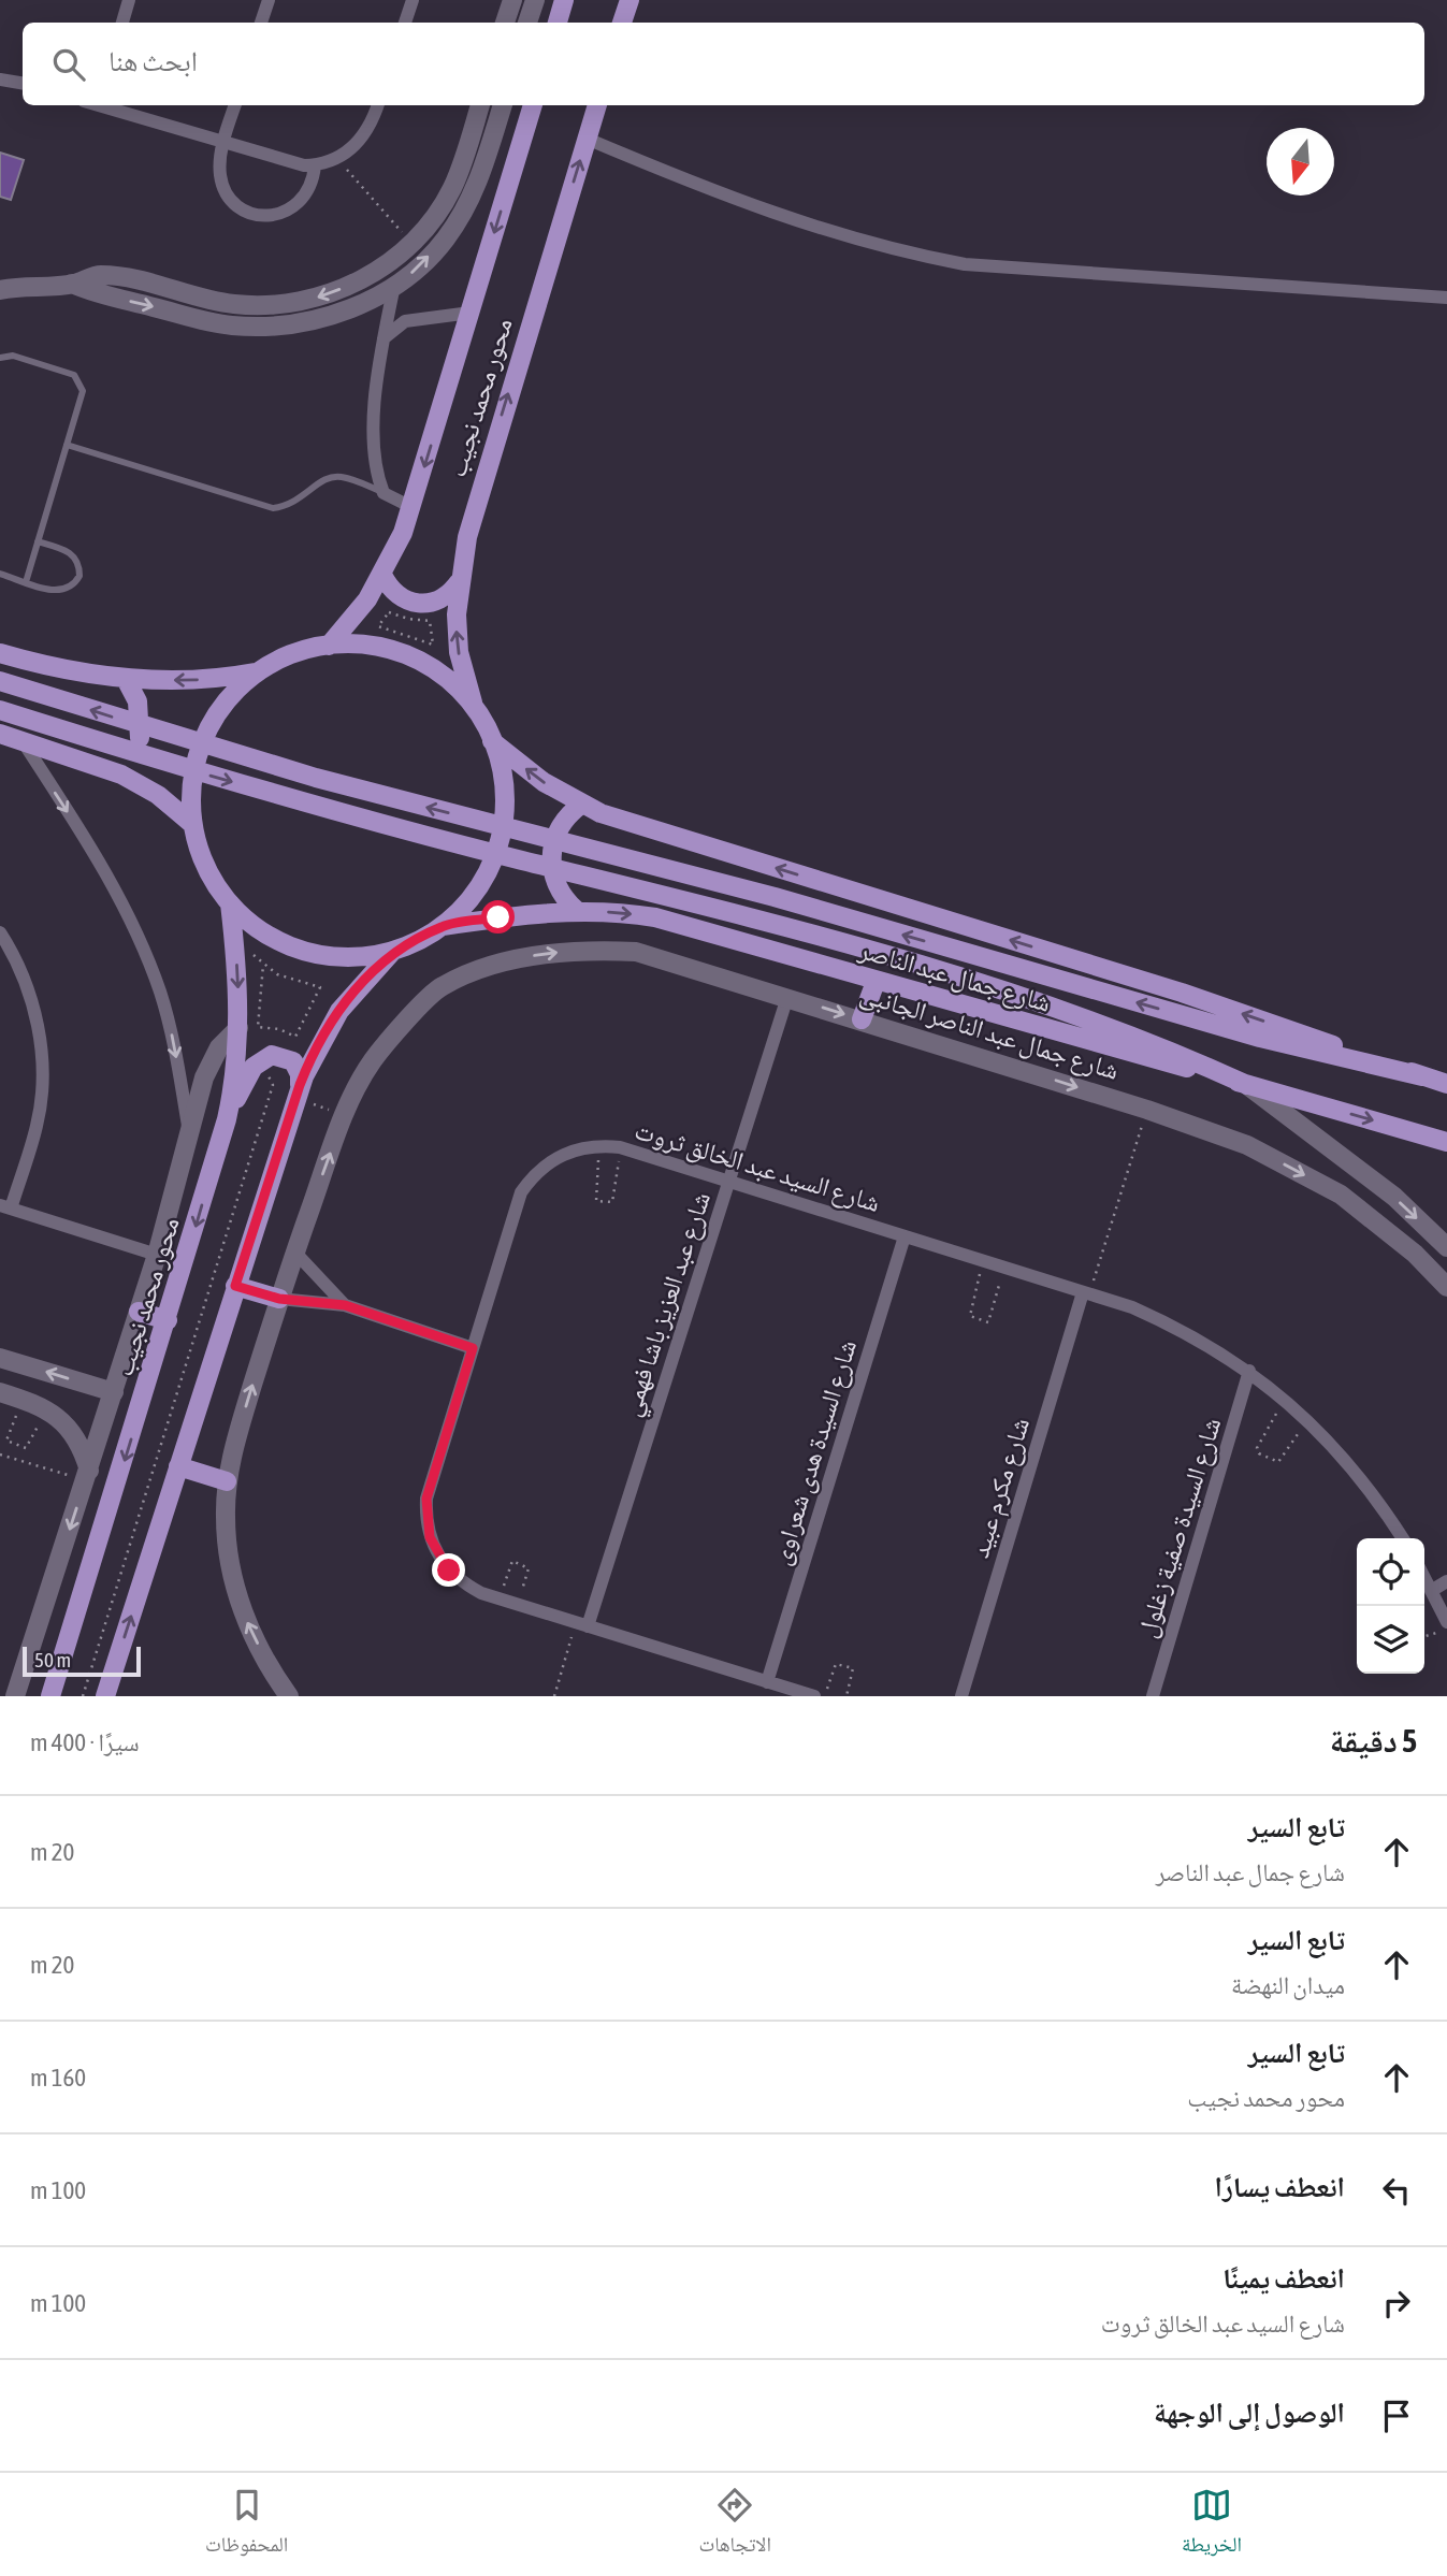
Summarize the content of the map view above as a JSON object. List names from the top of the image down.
{
  "streets": {
    "main road": ["محور محمد نجيب", "شارع جمال عبد الناصر"],
    "street": [
      "شارع جمال عبد الناصر الجانبى",
      "شارع السيد عبد الخالق ثروت",
      "شارع عبد العزيز باشا فهمي",
      "شارع السيدة هدى شعراوى",
      "شارع مكرم عبيد",
      "شارع السيدة صفية زغلول"
    ]
  },
  "crossings": [
    ["شارع جمال عبد الناصر الجانبى", "شارع عبد العزيز باشا فهمي"],
    ["شارع السيد عبد الخالق ثروت", "شارع عبد العزيز باشا فهمي"],
    ["شارع السيد عبد الخالق ثروت", "شارع السيدة هدى شعراوى"],
    ["شارع السيد عبد الخالق ثروت", "شارع مكرم عبيد"],
    ["شارع السيد عبد الخالق ثروت", "شارع السيدة صفية زغلول"]
  ],
  "scale_bar": "50 m",
  "north": "bottom",
  "page": {
    "search": "ابحث هنا",
    "scale": "50 m",
    "heading": ["5 دقيقة", "سيرًا · 400 m"],
    "list": [
      ["تابع السير", "شارع جمال عبد الناصر", "20 m"],
      ["تابع السير", "ميدان النهضة", "20 m"],
      ["تابع السير", "محور محمد نجيب", "160 m"],
      ["انعطف يسارًا", "100 m"],
      ["انعطف يمينًا", "شارع السيد عبد الخالق ثروت", "100 m"],
      "الوصول إلى الوجهة"
    ],
    "nav": ["الخريطة", "الاتجاهات", "المحفوظات"]
  }
}
